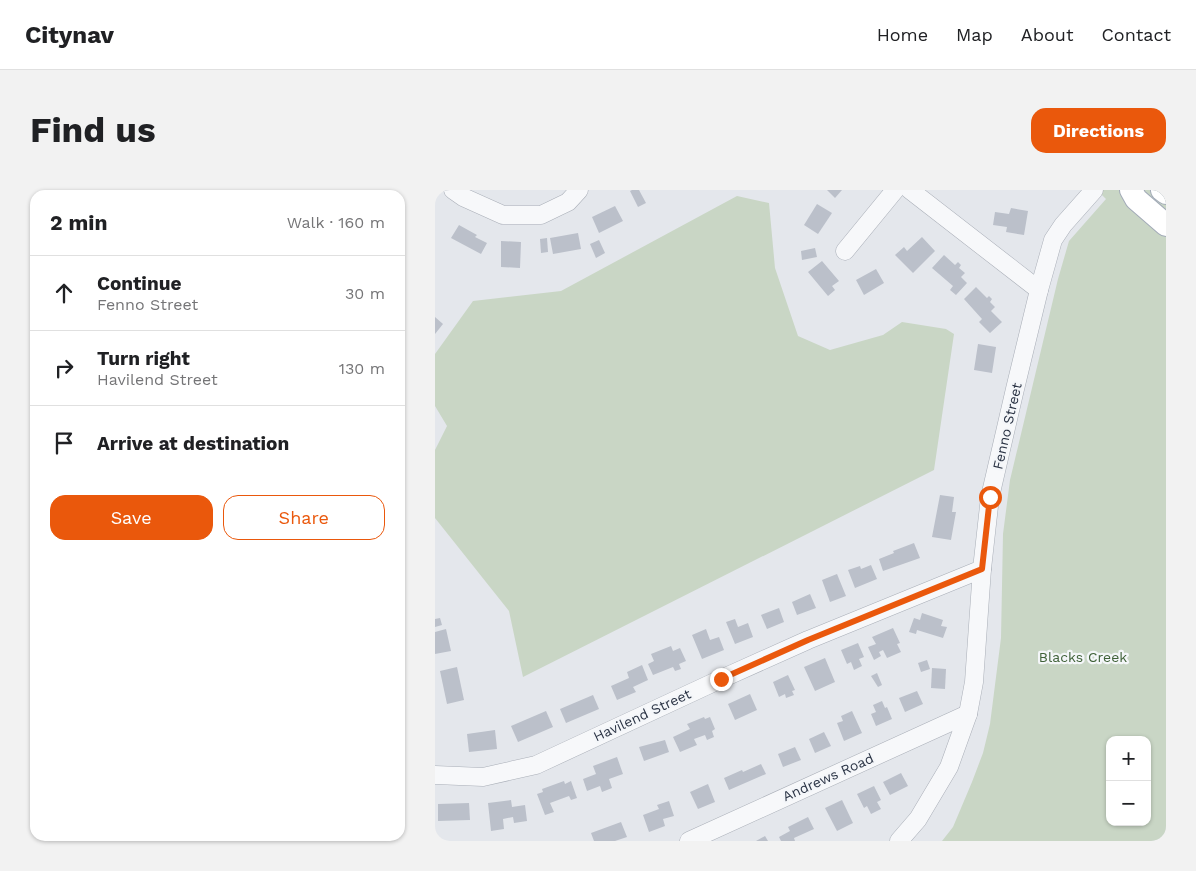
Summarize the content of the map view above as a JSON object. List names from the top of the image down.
{
  "streets": {
    "street": ["Fenno Street", "Havilend Street", "Andrews Road"]
  },
  "crossings": [
    ["Fenno Street", "Havilend Street"],
    ["Fenno Street", "Andrews Road"]
  ],
  "parks": ["Blacks Creek"],
  "page": {
    "header": "Citynav",
    "nav": [
      "Home",
      "Map",
      "About",
      "Contact"
    ],
    "buttons": [
      "Directions",
      ["Save", "Share"]
    ],
    "title": "Find us",
    "heading": ["2 min", "Walk · 160 m"],
    "list": [
      ["Continue", "Fenno Street", "30 m"],
      ["Turn right", "Havilend Street", "130 m"],
      "Arrive at destination"
    ],
    "map_buttons": ["+", "−"]
  }
}
